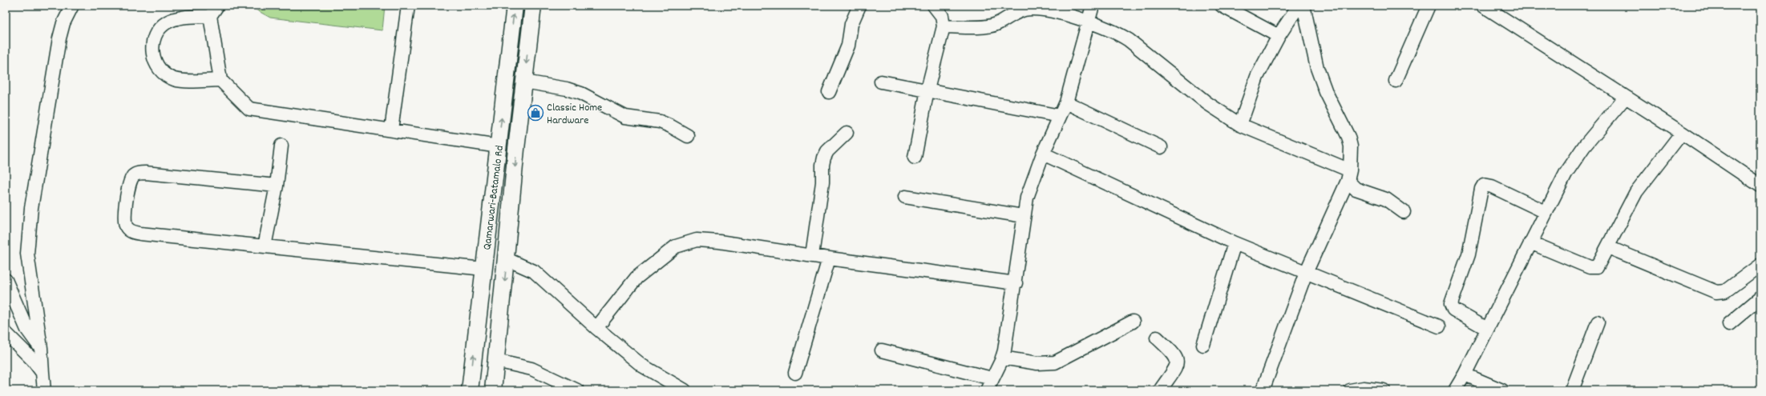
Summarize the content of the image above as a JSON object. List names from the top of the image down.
{
  "streets": {
    "main road": ["Qamarwari-Batamalo Rd"]
  },
  "places": {
    "shop": ["Classic Home Hardware"]
  }
}
